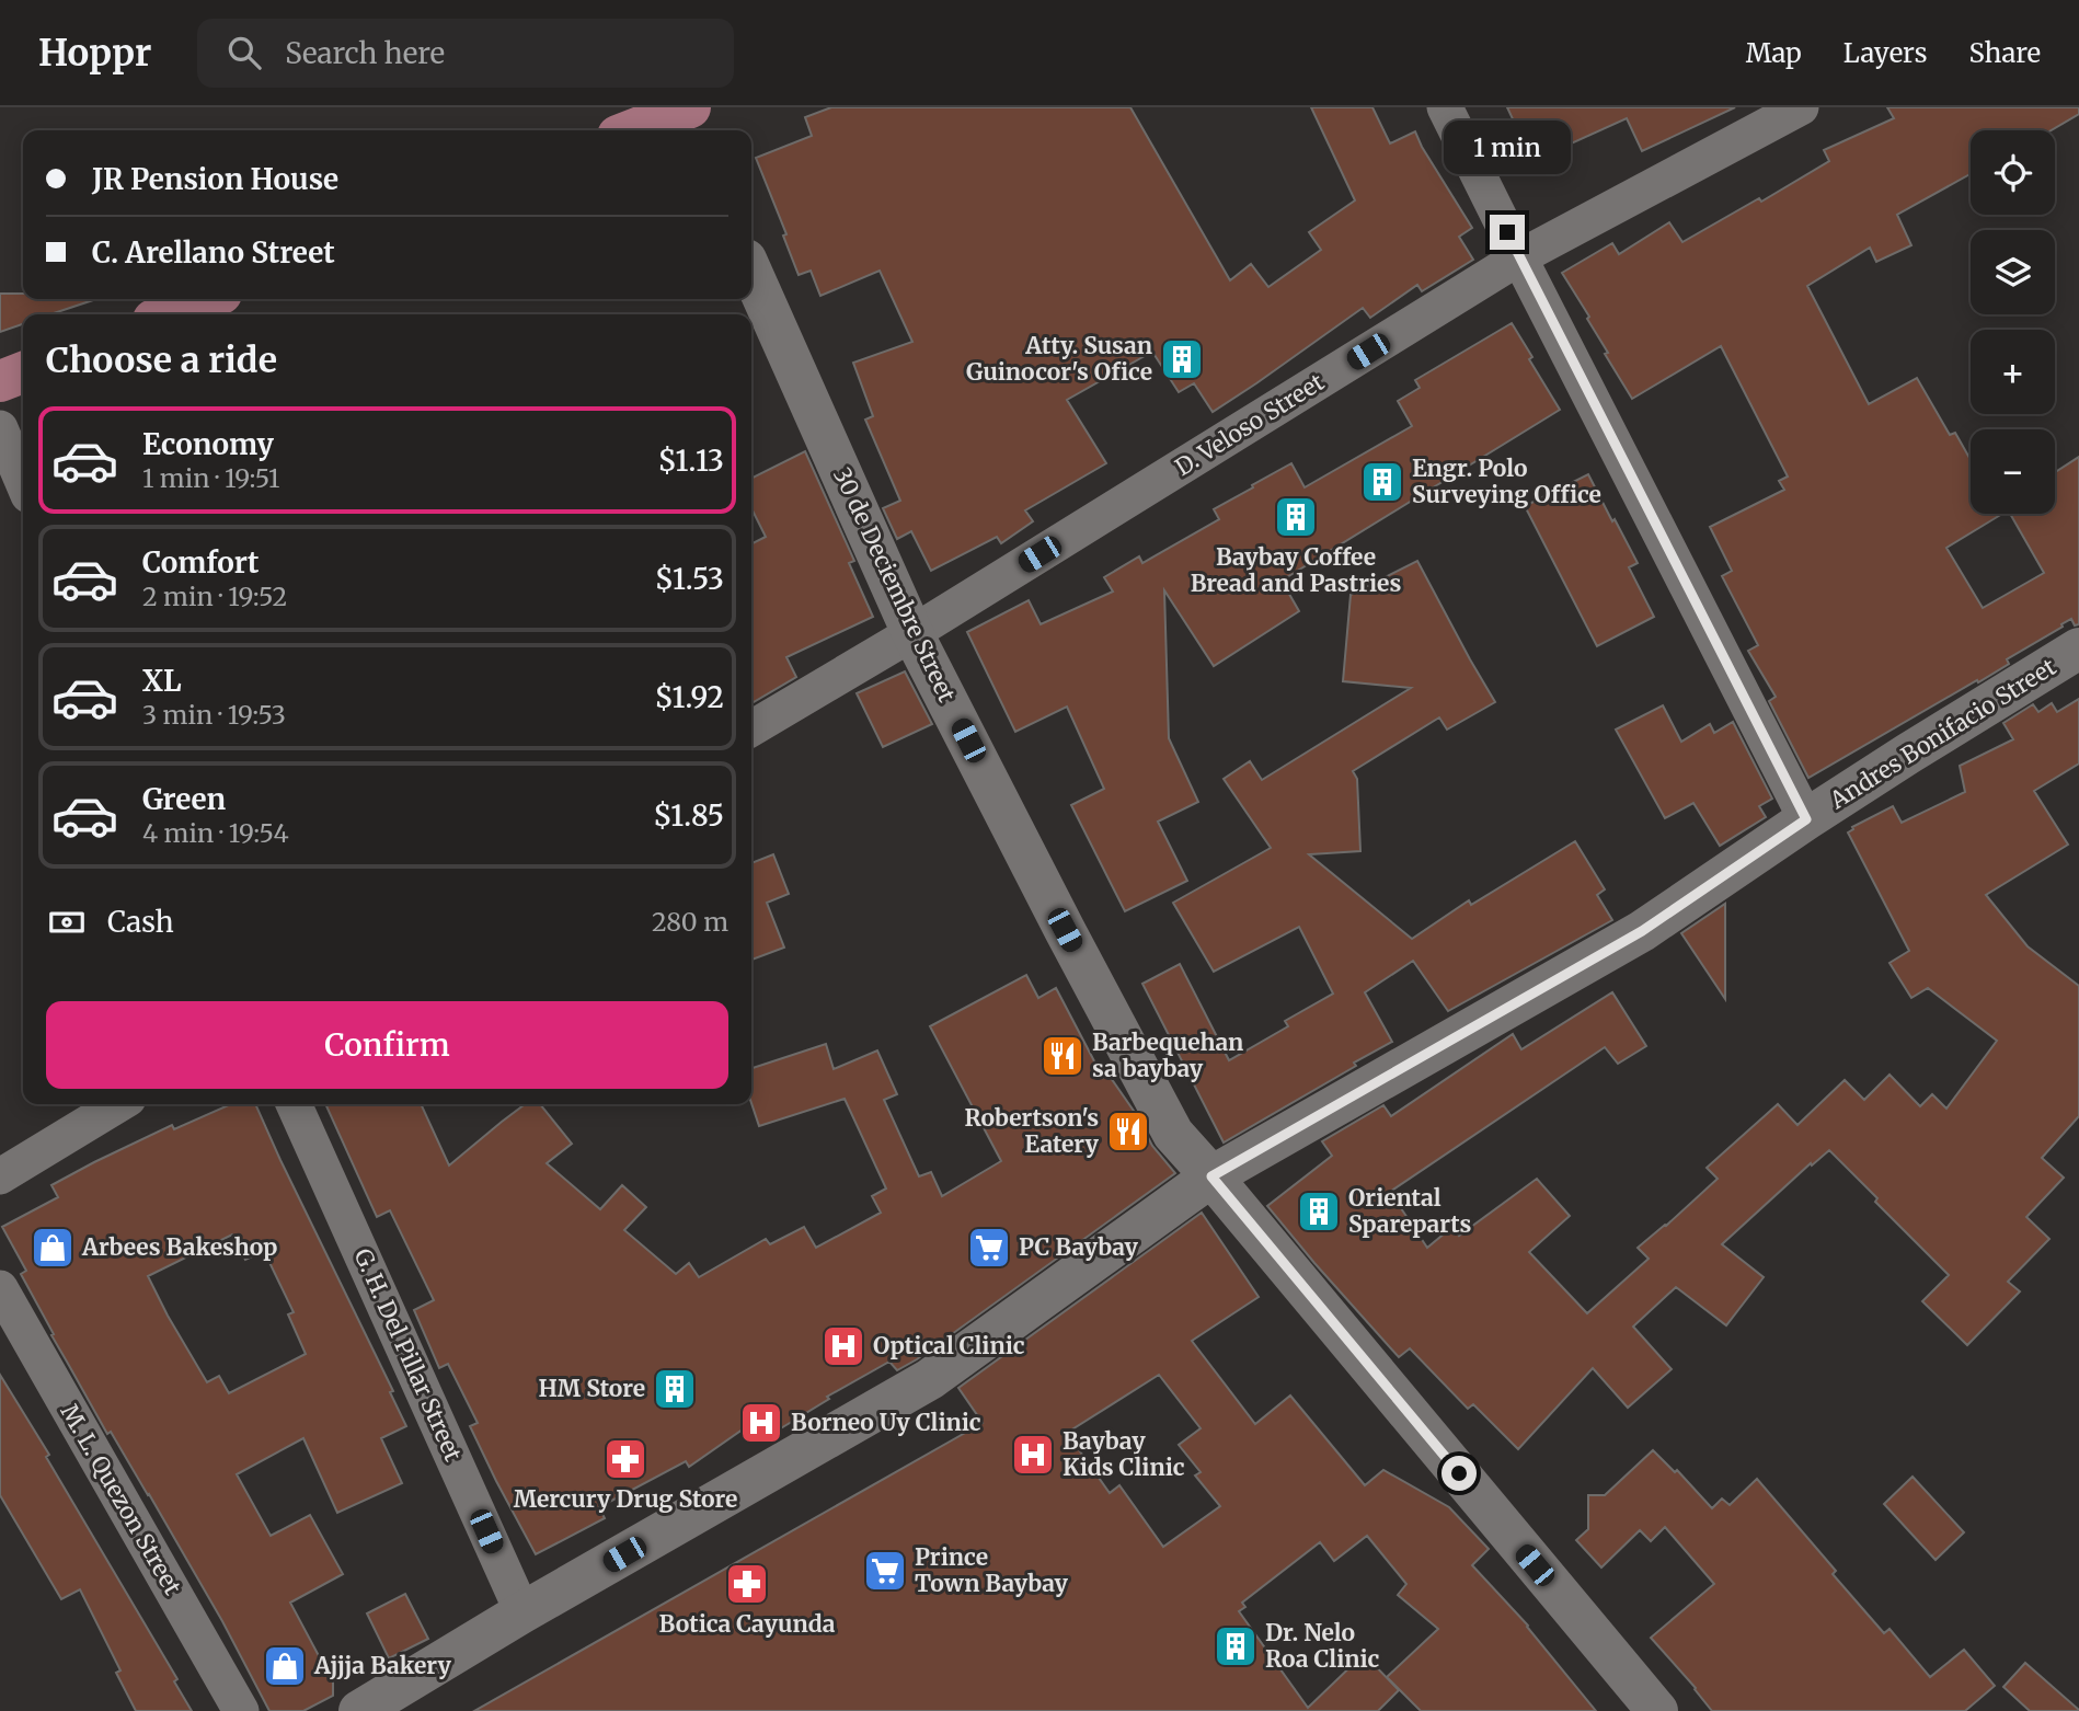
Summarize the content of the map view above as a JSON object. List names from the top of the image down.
{
  "streets": {
    "street": [
      "D. Veloso Street",
      "30 de Deciembre Street",
      "Andres Bonifacio Street",
      "G. H. Del Pillar Street",
      "M. L. Quezon Street"
    ]
  },
  "crossings": [
    ["D. Veloso Street", "30 de Deciembre Street"],
    ["30 de Deciembre Street", "Andres Bonifacio Street"],
    ["Andres Bonifacio Street", "G. H. Del Pillar Street"]
  ],
  "places": {
    "building": [
      "Atty. Susan Guinocor's Ofice",
      "Engr. Polo Surveying Office",
      "Baybay Coffee Bread and Pastries",
      "Oriental Spareparts",
      "HM Store",
      "Dr. Nelo Roa Clinic"
    ],
    "restaurant": ["Barbequehan sa baybay", "Robertson's Eatery"],
    "shop": ["Arbees Bakeshop", "Ajjja Bakery"],
    "supermarket": ["PC Baybay", "Prince Town Baybay"],
    "hospital": ["Optical Clinic", "Borneo Uy Clinic", "Baybay Kids Clinic"],
    "pharmacy": ["Mercury Drug Store", "Botica Cayunda"]
  },
  "page": {
    "header": "Hoppr",
    "search": "Search here",
    "nav": ["Map", "Layers", "Share"],
    "bubble": "1 min",
    "map_buttons": ["+", "−"],
    "banner": ["JR Pension House", "C. Arellano Street"],
    "heading": "Choose a ride",
    "list": [
      {
        "name": "Economy",
        "note": "1 min · 19:51",
        "value": "$1.13"
      },
      {
        "name": "Comfort",
        "note": "2 min · 19:52",
        "value": "$1.53"
      },
      {
        "name": "XL",
        "note": "3 min · 19:53",
        "value": "$1.92"
      },
      {
        "name": "Green",
        "note": "4 min · 19:54",
        "value": "$1.85"
      }
    ],
    "pay": ["Cash", "280 m"],
    "buttons": "Confirm"
  }
}
